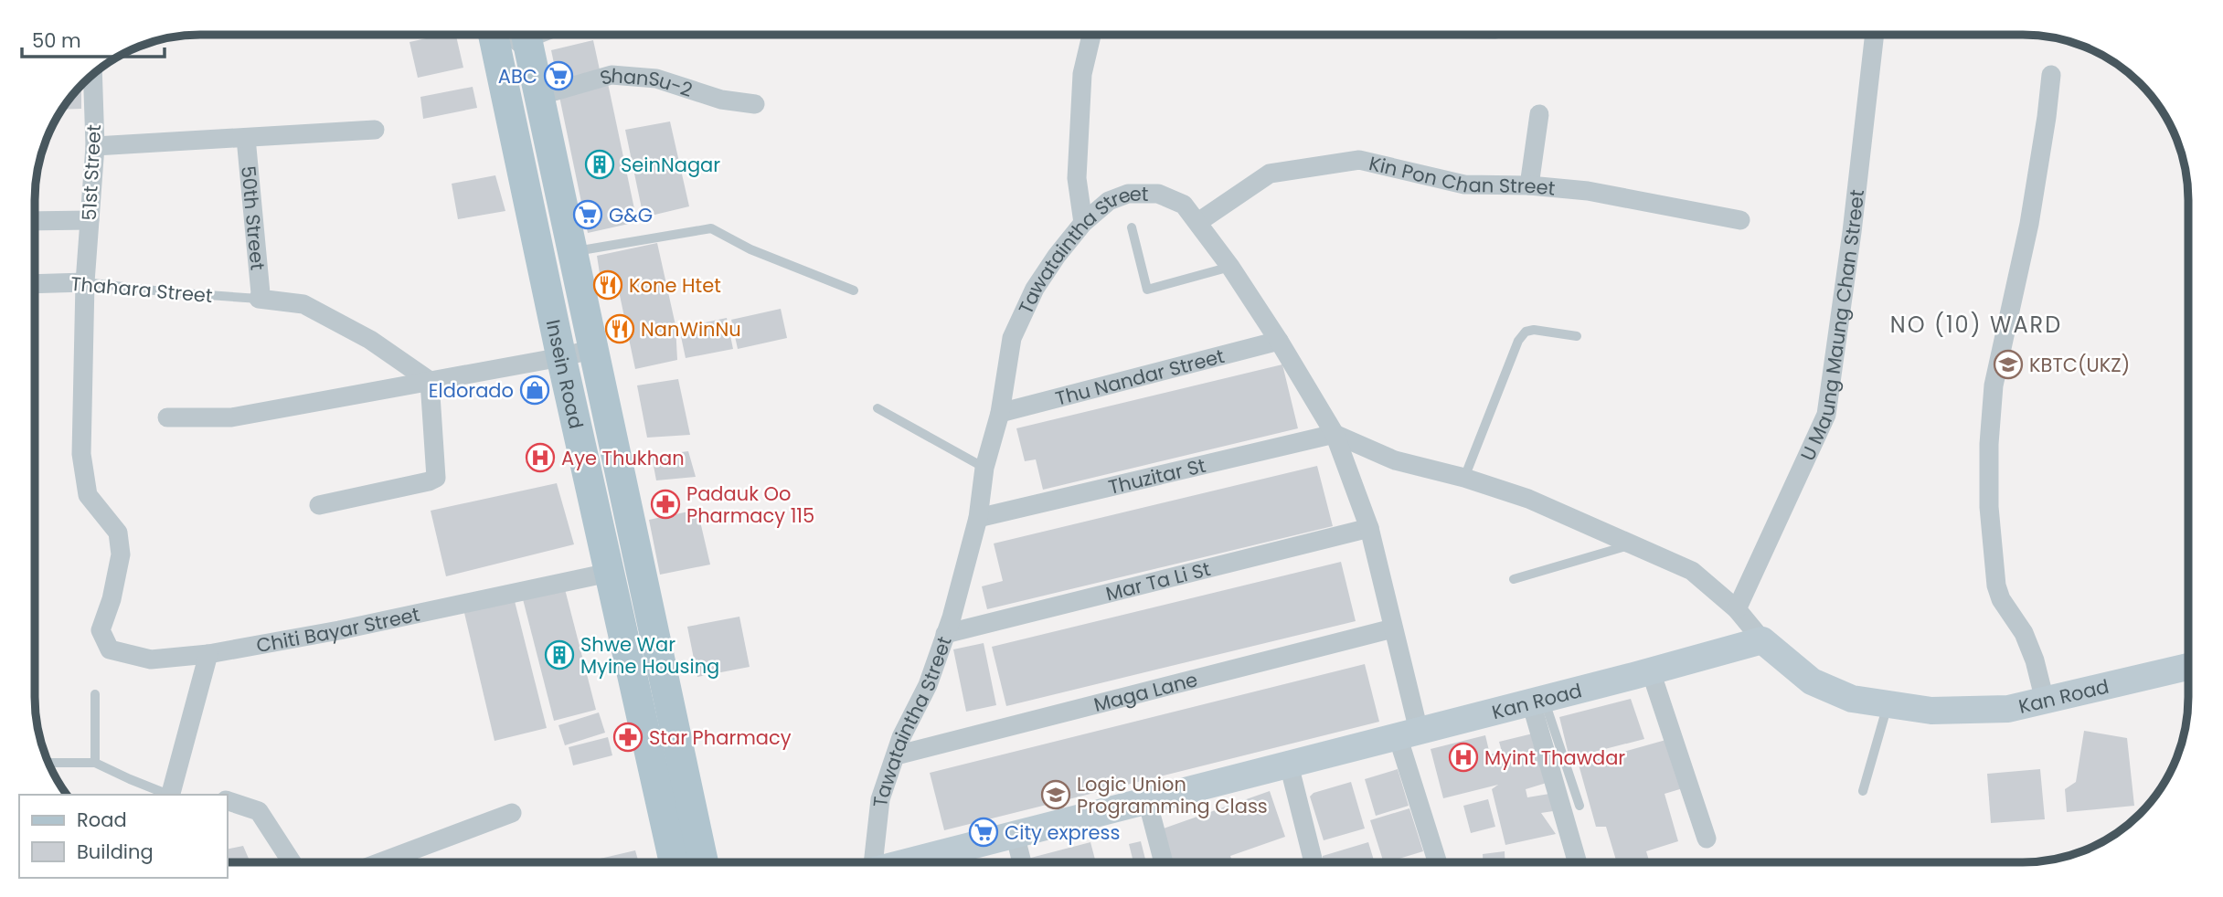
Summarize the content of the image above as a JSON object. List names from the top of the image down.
{
  "streets": {
    "main road": ["Insein Road", "Kan Road"],
    "street": [
      "ShanSu-2",
      "51st Street",
      "Kin Pon Chan Street",
      "50th Street",
      "Tawataintha Street",
      "Thahara Street",
      "U Maung Maung Chan Street",
      "Thu Nandar Street",
      "Thuzitar St",
      "Mar Ta Li St",
      "Chiti Bayar Street",
      "Maga Lane"
    ]
  },
  "crossings": [
    ["ShanSu-2", "Insein Road"],
    ["51st Street", "Thahara Street"],
    ["51st Street", "Chiti Bayar Street"],
    ["Kin Pon Chan Street", "Tawataintha Street"],
    ["50th Street", "Thahara Street"],
    ["Tawataintha Street", "Thu Nandar Street"],
    ["Tawataintha Street", "Thuzitar St"],
    ["Tawataintha Street", "Mar Ta Li St"],
    ["Tawataintha Street", "Maga Lane"],
    ["Tawataintha Street", "Kan Road"],
    ["Insein Road", "Chiti Bayar Street"]
  ],
  "districts": ["NO (10) WARD"],
  "places": {
    "supermarket": ["ABC", "G&G", "City express"],
    "building": ["SeinNagar", "Shwe War Myine Housing"],
    "restaurant": ["Kone Htet", "NanWinNu"],
    "school or university": ["KBTC(UKZ)", "Logic Union Programming Class"],
    "shop": ["Eldorado"],
    "hospital": ["Aye Thukhan", "Myint Thawdar"],
    "pharmacy": ["Padauk Oo Pharmacy 115", "Star Pharmacy"]
  },
  "legend": ["Road", "Building"],
  "scale_bar": "50 m"
}
